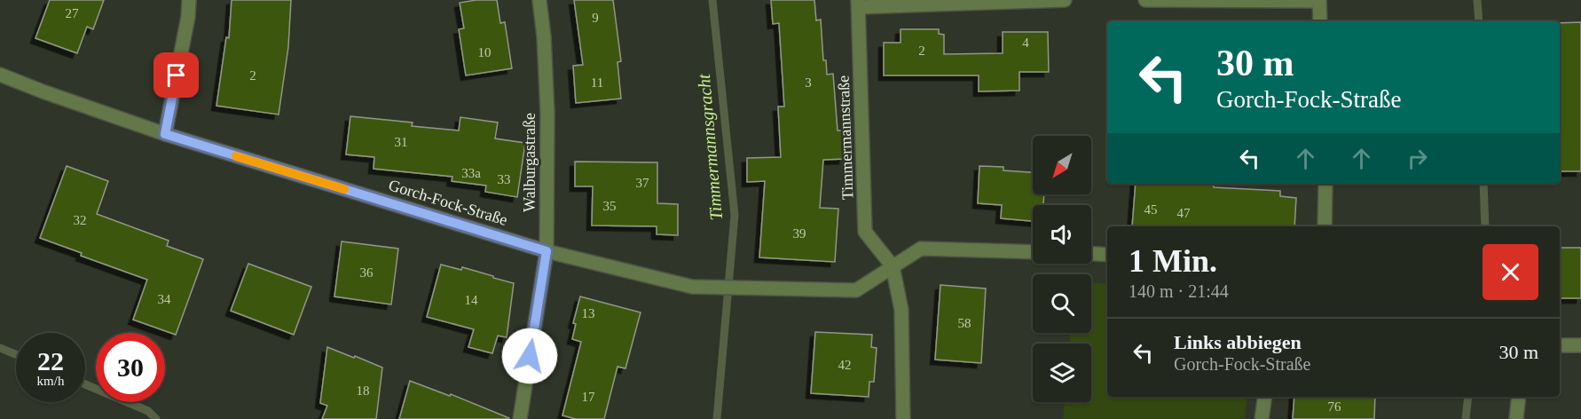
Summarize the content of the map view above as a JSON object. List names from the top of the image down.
{
  "streets": {
    "street": ["Timmermannstraße", "Walburgastraße", "Gorch-Fock-Straße"]
  },
  "crossings": [
    ["Timmermannstraße", "Gorch-Fock-Straße"],
    ["Walburgastraße", "Gorch-Fock-Straße"]
  ],
  "water": ["Timmermannsgracht"],
  "house_numbers": [
    "27",
    "9",
    "4",
    "2",
    "10",
    "2",
    "11",
    "3",
    "31",
    "33a",
    "33",
    "37",
    "35",
    "45",
    "47",
    "32",
    "39",
    "36",
    "34",
    "14",
    "13",
    "58",
    "42",
    "18",
    "17",
    "76"
  ],
  "north": "bottom left",
  "page": {
    "turn": ["30 m", "Gorch-Fock-Straße"],
    "heading": ["1 Min.", "140 m · 21:44"],
    "list": [
      {
        "name": "Links abbiegen",
        "note": "Gorch-Fock-Straße",
        "value": "30 m"
      }
    ],
    "speed": "22 km/h",
    "limit": "30"
  }
}
